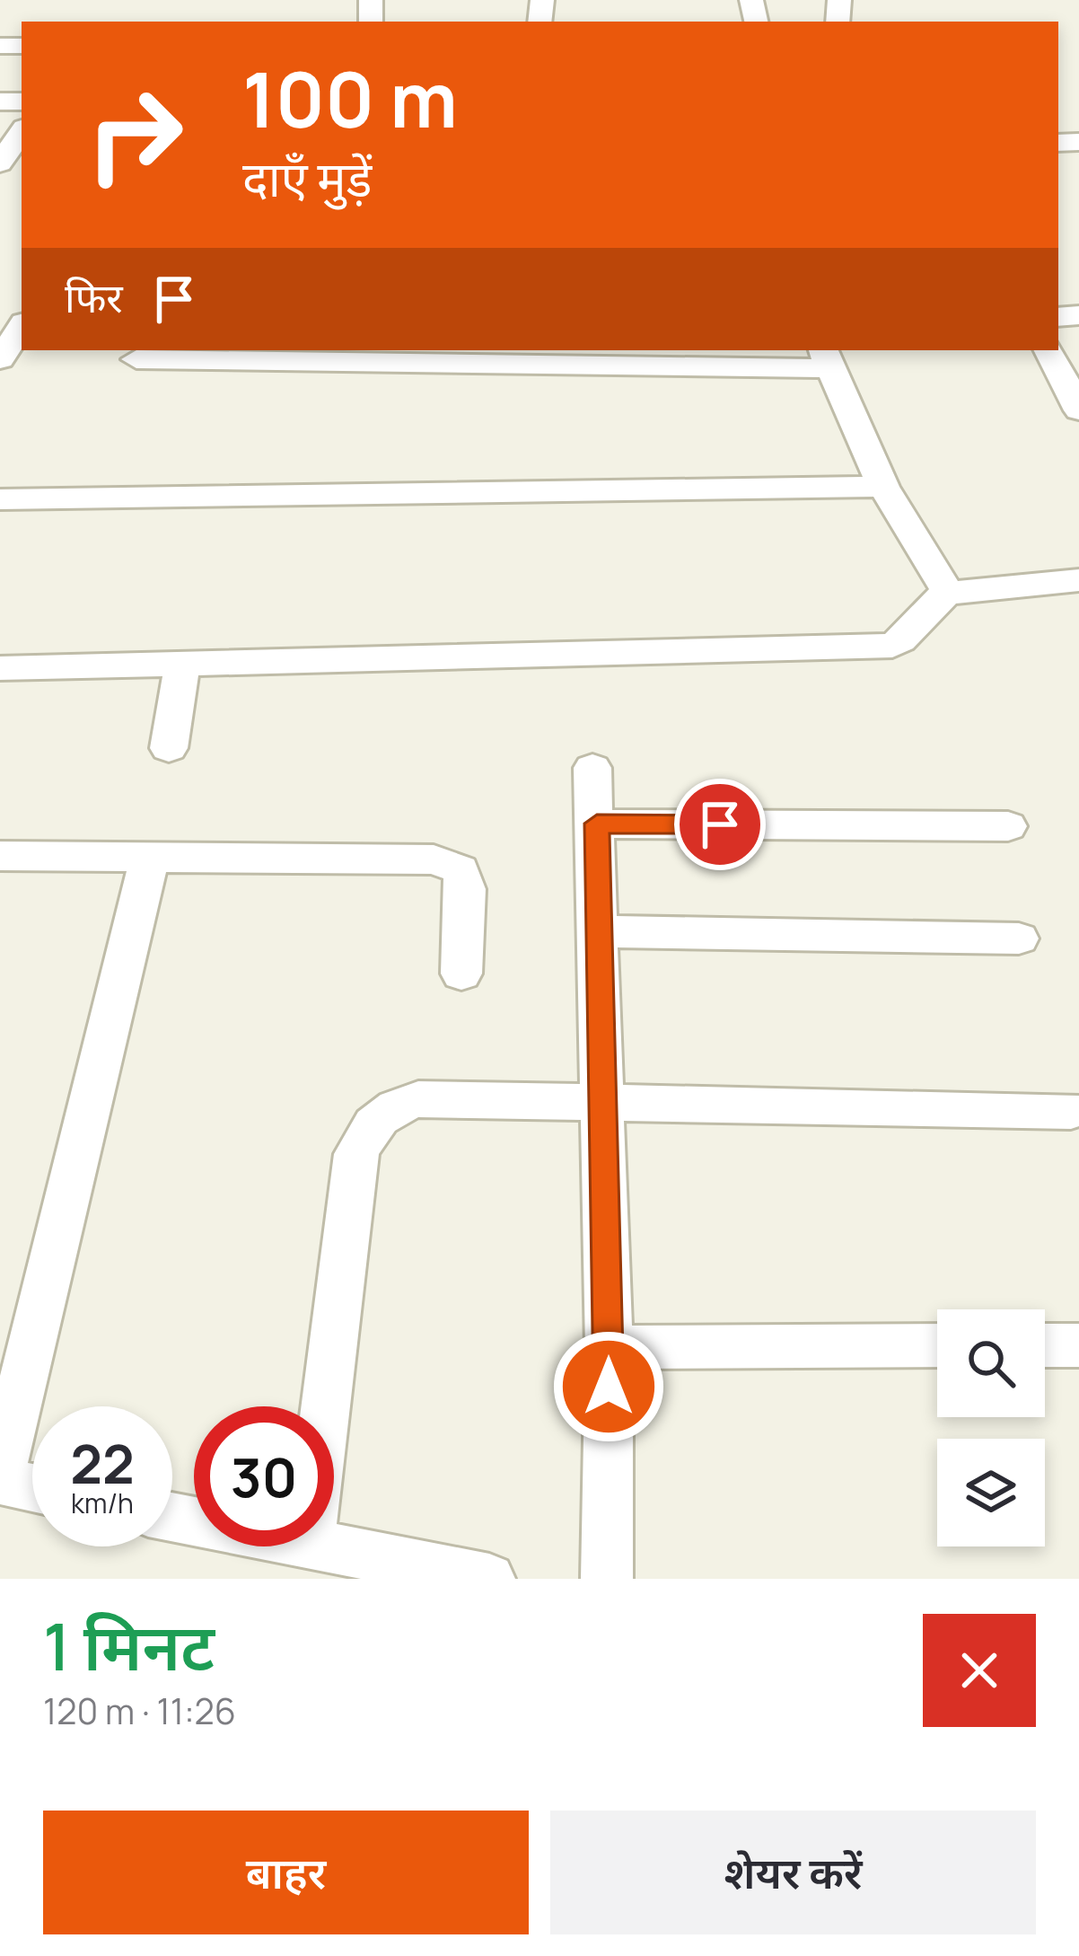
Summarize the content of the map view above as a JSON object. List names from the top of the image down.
{
  "page": {
    "turn": ["100 m", "दाएँ मुड़ें"],
    "then": "फिर",
    "speed": "22 km/h",
    "limit": "30",
    "heading": ["1 मिनट", "120 m · 11:26"],
    "buttons": ["बाहर", "शेयर करें"]
  }
}
